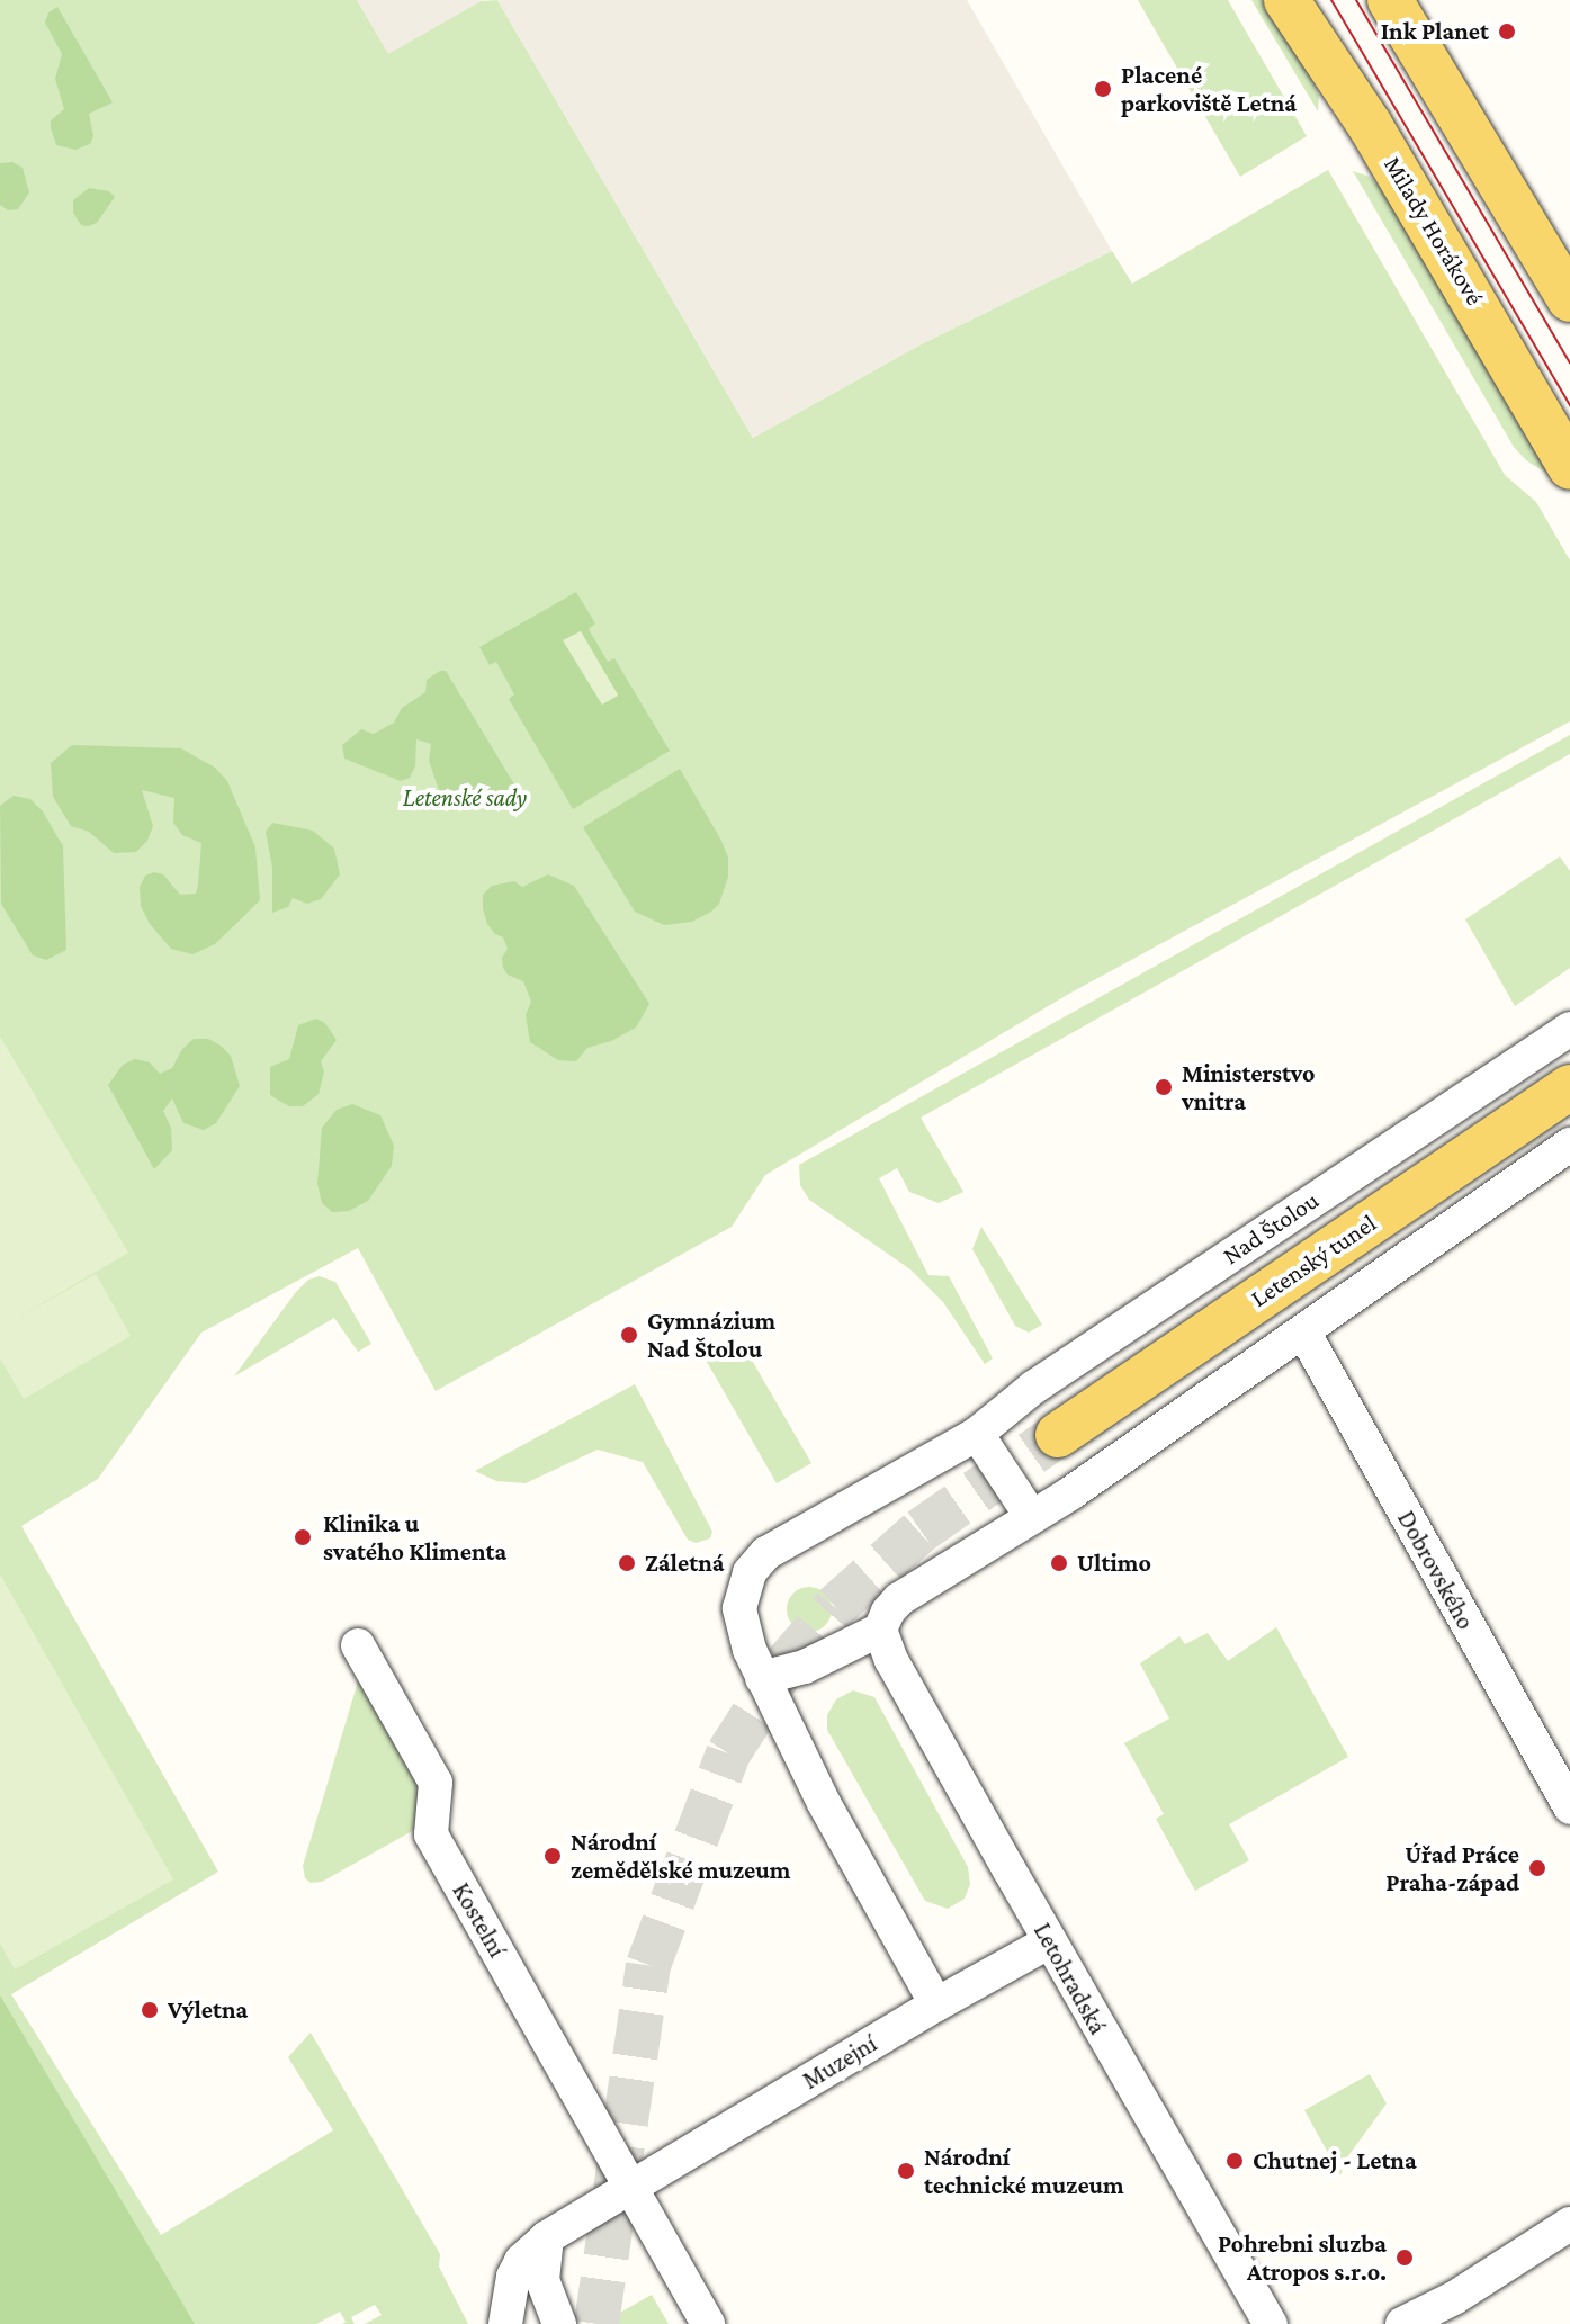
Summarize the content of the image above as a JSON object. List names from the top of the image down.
{
  "streets": {
    "main road": ["Milady Horákové", "Letenský tunel"],
    "street": [
      "Nad Štolou",
      "Dobrovského",
      "Kostelní",
      "Letohradská",
      "Muzejní"
    ]
  },
  "crossings": [
    ["Kostelní", "Muzejní"],
    ["Letohradská", "Muzejní"]
  ],
  "parks": ["Letenské sady"],
  "places": [
    "Ink Planet",
    "Placené parkoviště Letná",
    "Ministerstvo vnitra",
    "Gymnázium Nad Štolou",
    "Klinika u svatého Klimenta",
    "Záletná",
    "Ultimo",
    "Národní zemědělské muzeum",
    "Úřad Práce Praha-západ",
    "Výletna",
    "Chutnej - Letna",
    "Národní technické muzeum",
    "Pohrebni sluzba Atropos s.r.o."
  ]
}
